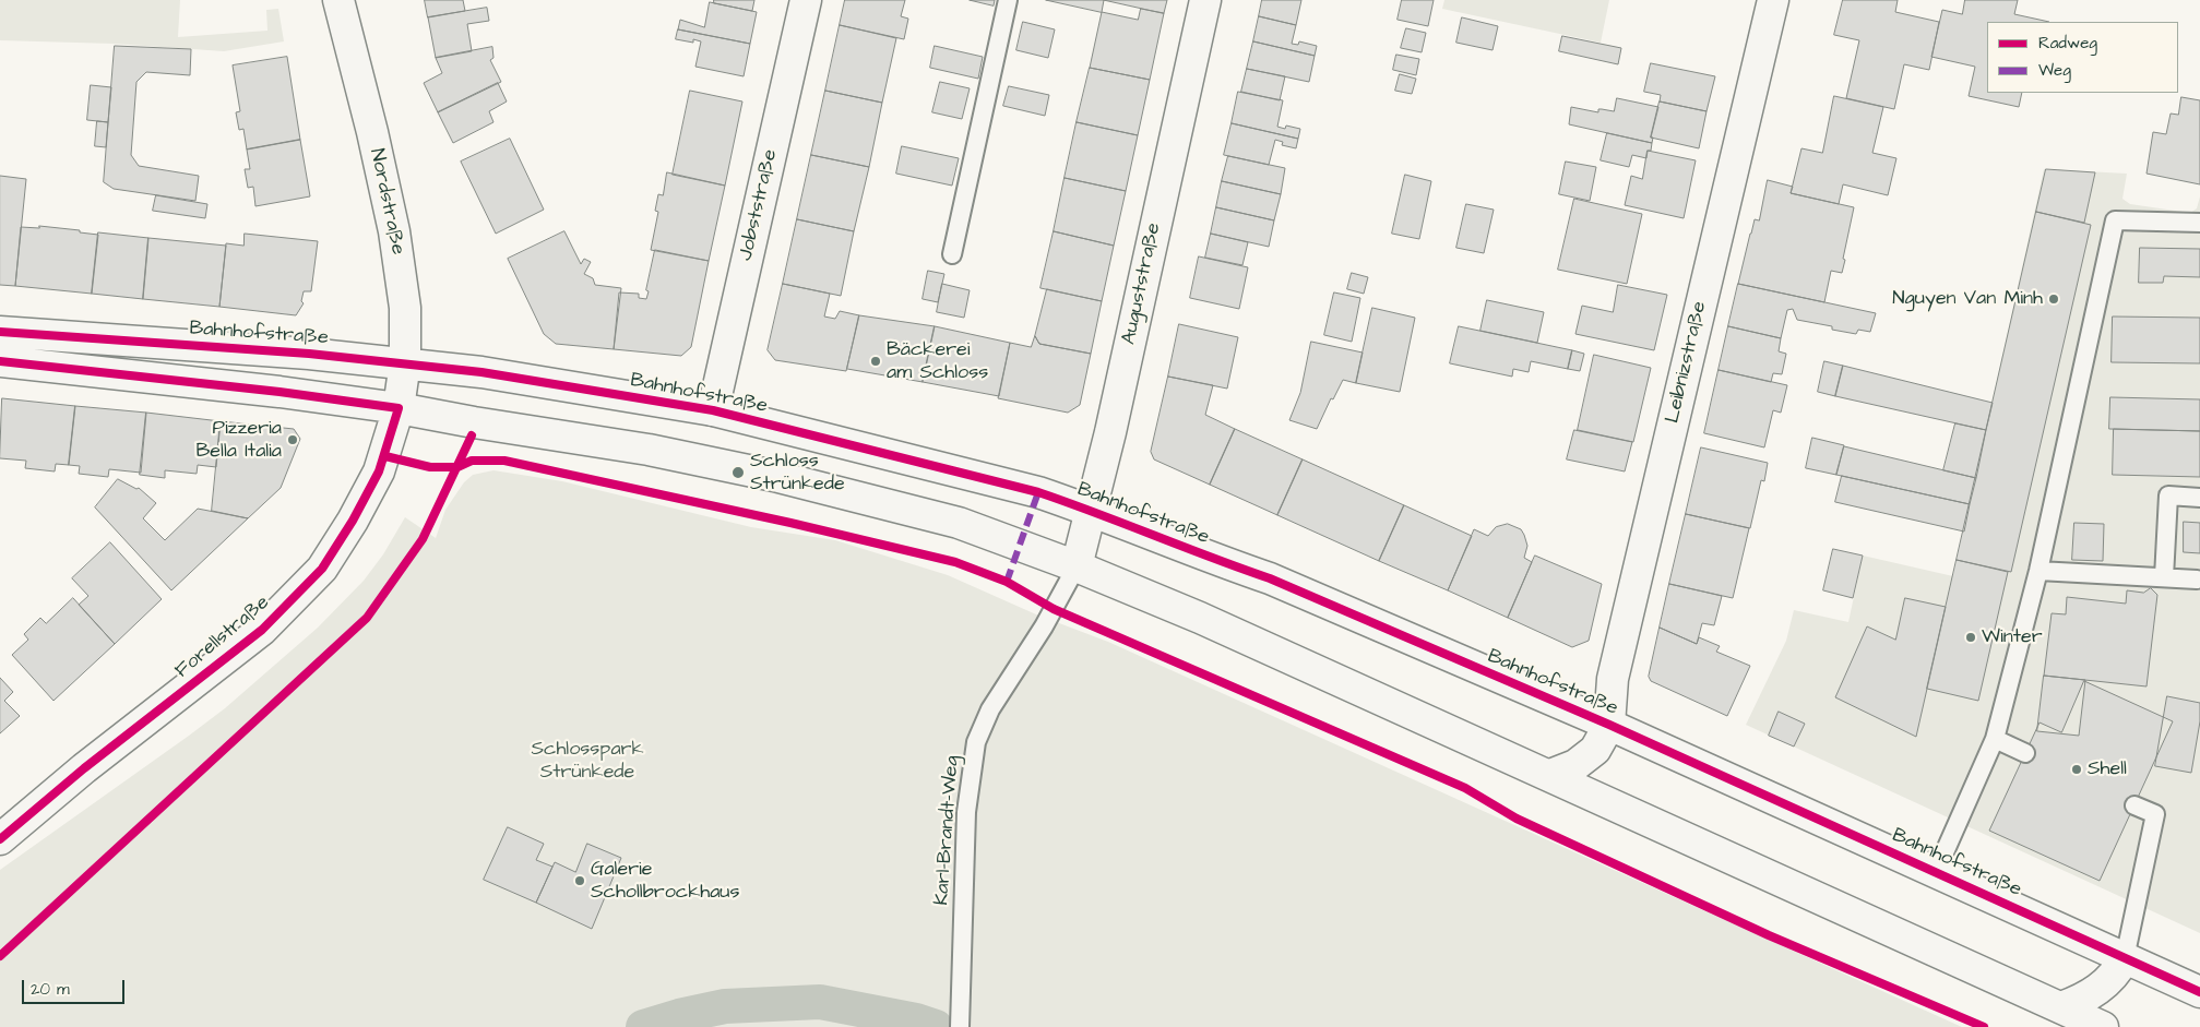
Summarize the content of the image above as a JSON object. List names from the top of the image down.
{
  "streets": {
    "street": [
      "Nordstraße",
      "Jobststraße",
      "Auguststraße",
      "Bahnhofstraße",
      "Leibnizstraße",
      "Forellstraße"
    ],
    "lane": ["Karl-Brandt-Weg"]
  },
  "crossings": [
    ["Nordstraße", "Bahnhofstraße"],
    ["Nordstraße", "Forellstraße"],
    ["Jobststraße", "Bahnhofstraße"],
    ["Auguststraße", "Bahnhofstraße"],
    ["Auguststraße", "Karl-Brandt-Weg"],
    ["Bahnhofstraße", "Leibnizstraße"]
  ],
  "parks": ["Schlosspark Strünkede"],
  "places": [
    "Nguyen Van Minh",
    "Bäckerei am Schloss",
    "Pizzeria Bella Italia",
    "Schloss Strünkede",
    "Winter",
    "Shell",
    "Galerie Schollbrockhaus"
  ],
  "legend": ["Radweg", "Weg"],
  "scale_bar": "20 m"
}
